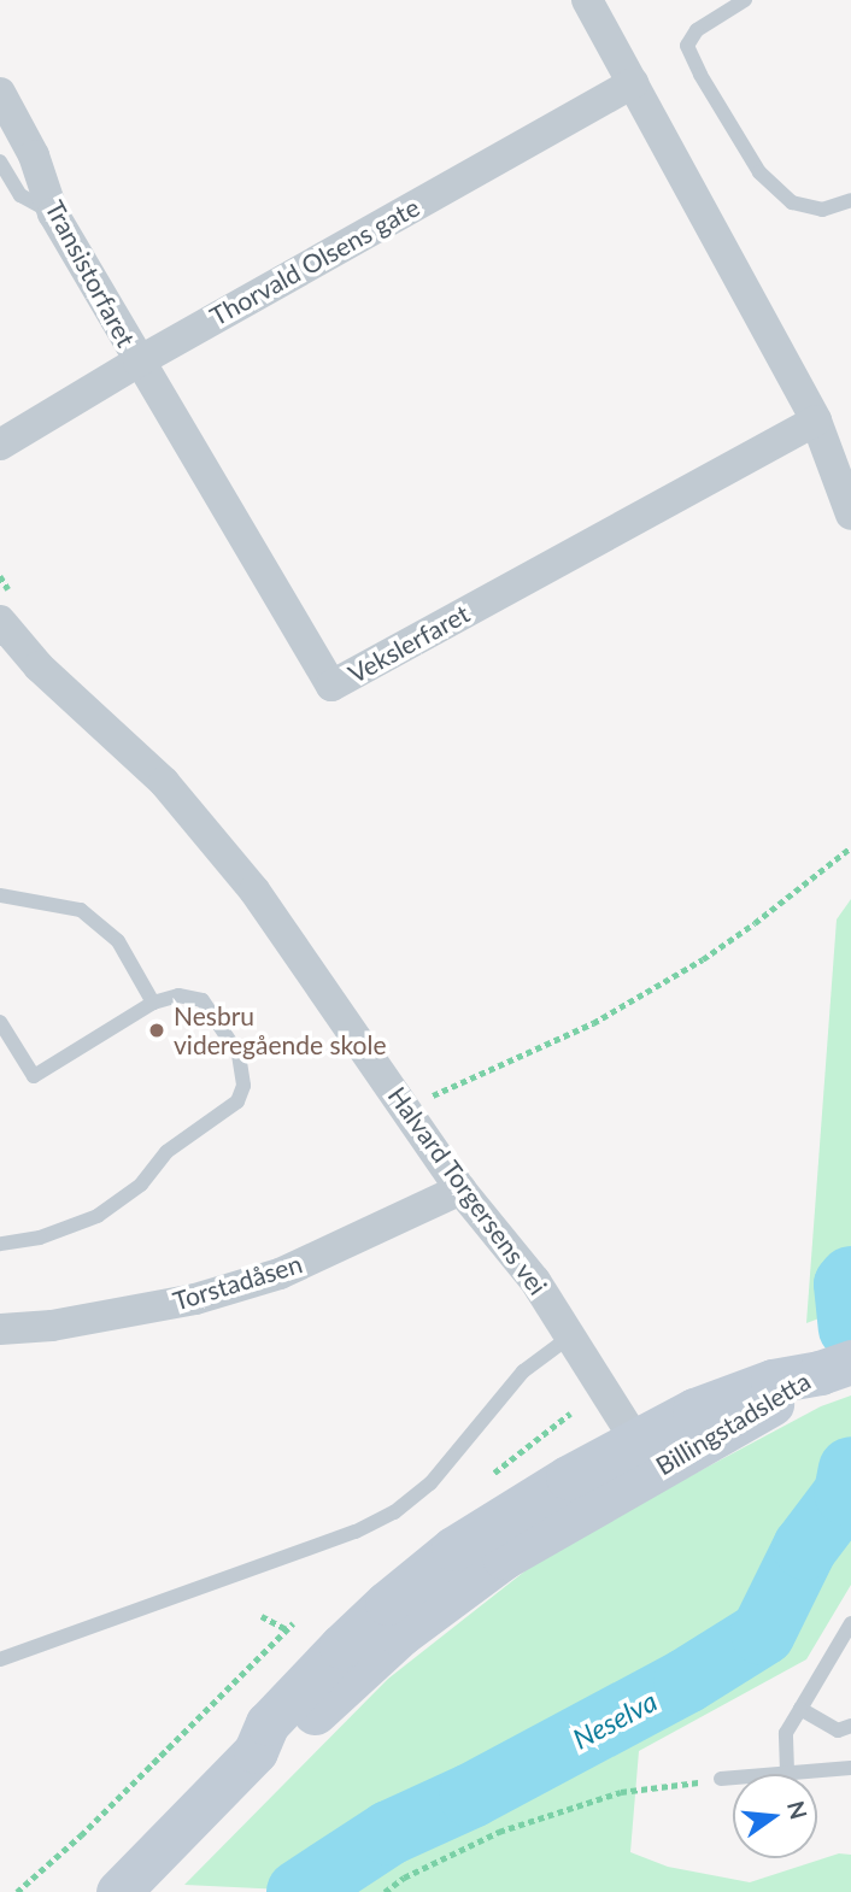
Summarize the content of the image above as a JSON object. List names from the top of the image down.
{
  "streets": {
    "main road": ["Billingstadsletta"],
    "street": [
      "Thorvald Olsens gate",
      "Transistorfaret",
      "Vekslerfaret",
      "Halvard Torgersens vei",
      "Torstadåsen"
    ]
  },
  "crossings": [
    ["Thorvald Olsens gate", "Transistorfaret"],
    ["Thorvald Olsens gate", "Vekslerfaret"],
    ["Transistorfaret", "Vekslerfaret"],
    ["Halvard Torgersens vei", "Torstadåsen"],
    ["Halvard Torgersens vei", "Billingstadsletta"]
  ],
  "water": ["Neselva"],
  "places": ["Nesbru videregående skole"],
  "north": "right"
}
